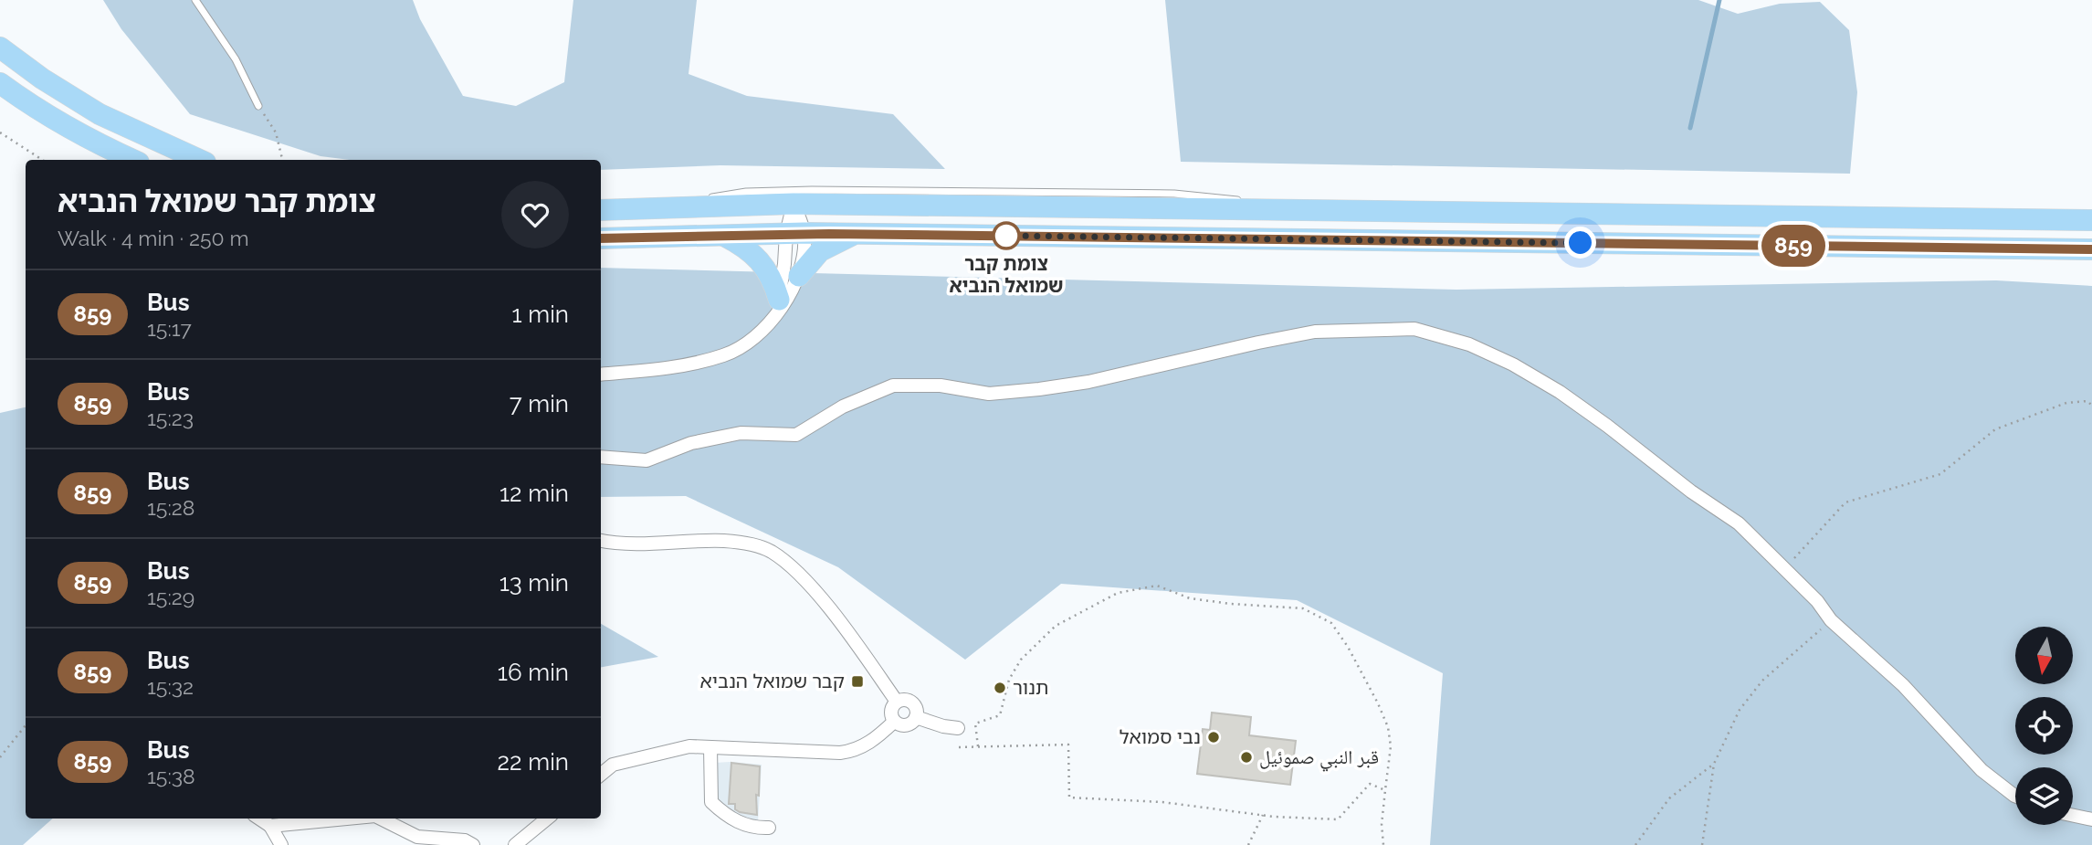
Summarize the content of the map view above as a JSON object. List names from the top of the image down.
{
  "places": {
    "other": [
      "צומת קבר שמואל הנביא",
      "תנור",
      "נבי סמואל",
      "قبر النبي صموئيل"
    ],
    "transit": ["קבר שמואל הנביא"]
  },
  "lines": ["bus line 859"],
  "north": "bottom",
  "page": {
    "on_map": "859",
    "heading": ["צומת קבר שמואל הנביא", "Walk · 4 min · 250 m"],
    "list": [
      {
        "mark": "859",
        "name": "Bus",
        "note": "15:17",
        "value": "1 min"
      },
      {
        "mark": "859",
        "name": "Bus",
        "note": "15:23",
        "value": "7 min"
      },
      {
        "mark": "859",
        "name": "Bus",
        "note": "15:28",
        "value": "12 min"
      },
      {
        "mark": "859",
        "name": "Bus",
        "note": "15:29",
        "value": "13 min"
      },
      {
        "mark": "859",
        "name": "Bus",
        "note": "15:32",
        "value": "16 min"
      },
      {
        "mark": "859",
        "name": "Bus",
        "note": "15:38",
        "value": "22 min"
      }
    ]
  }
}
